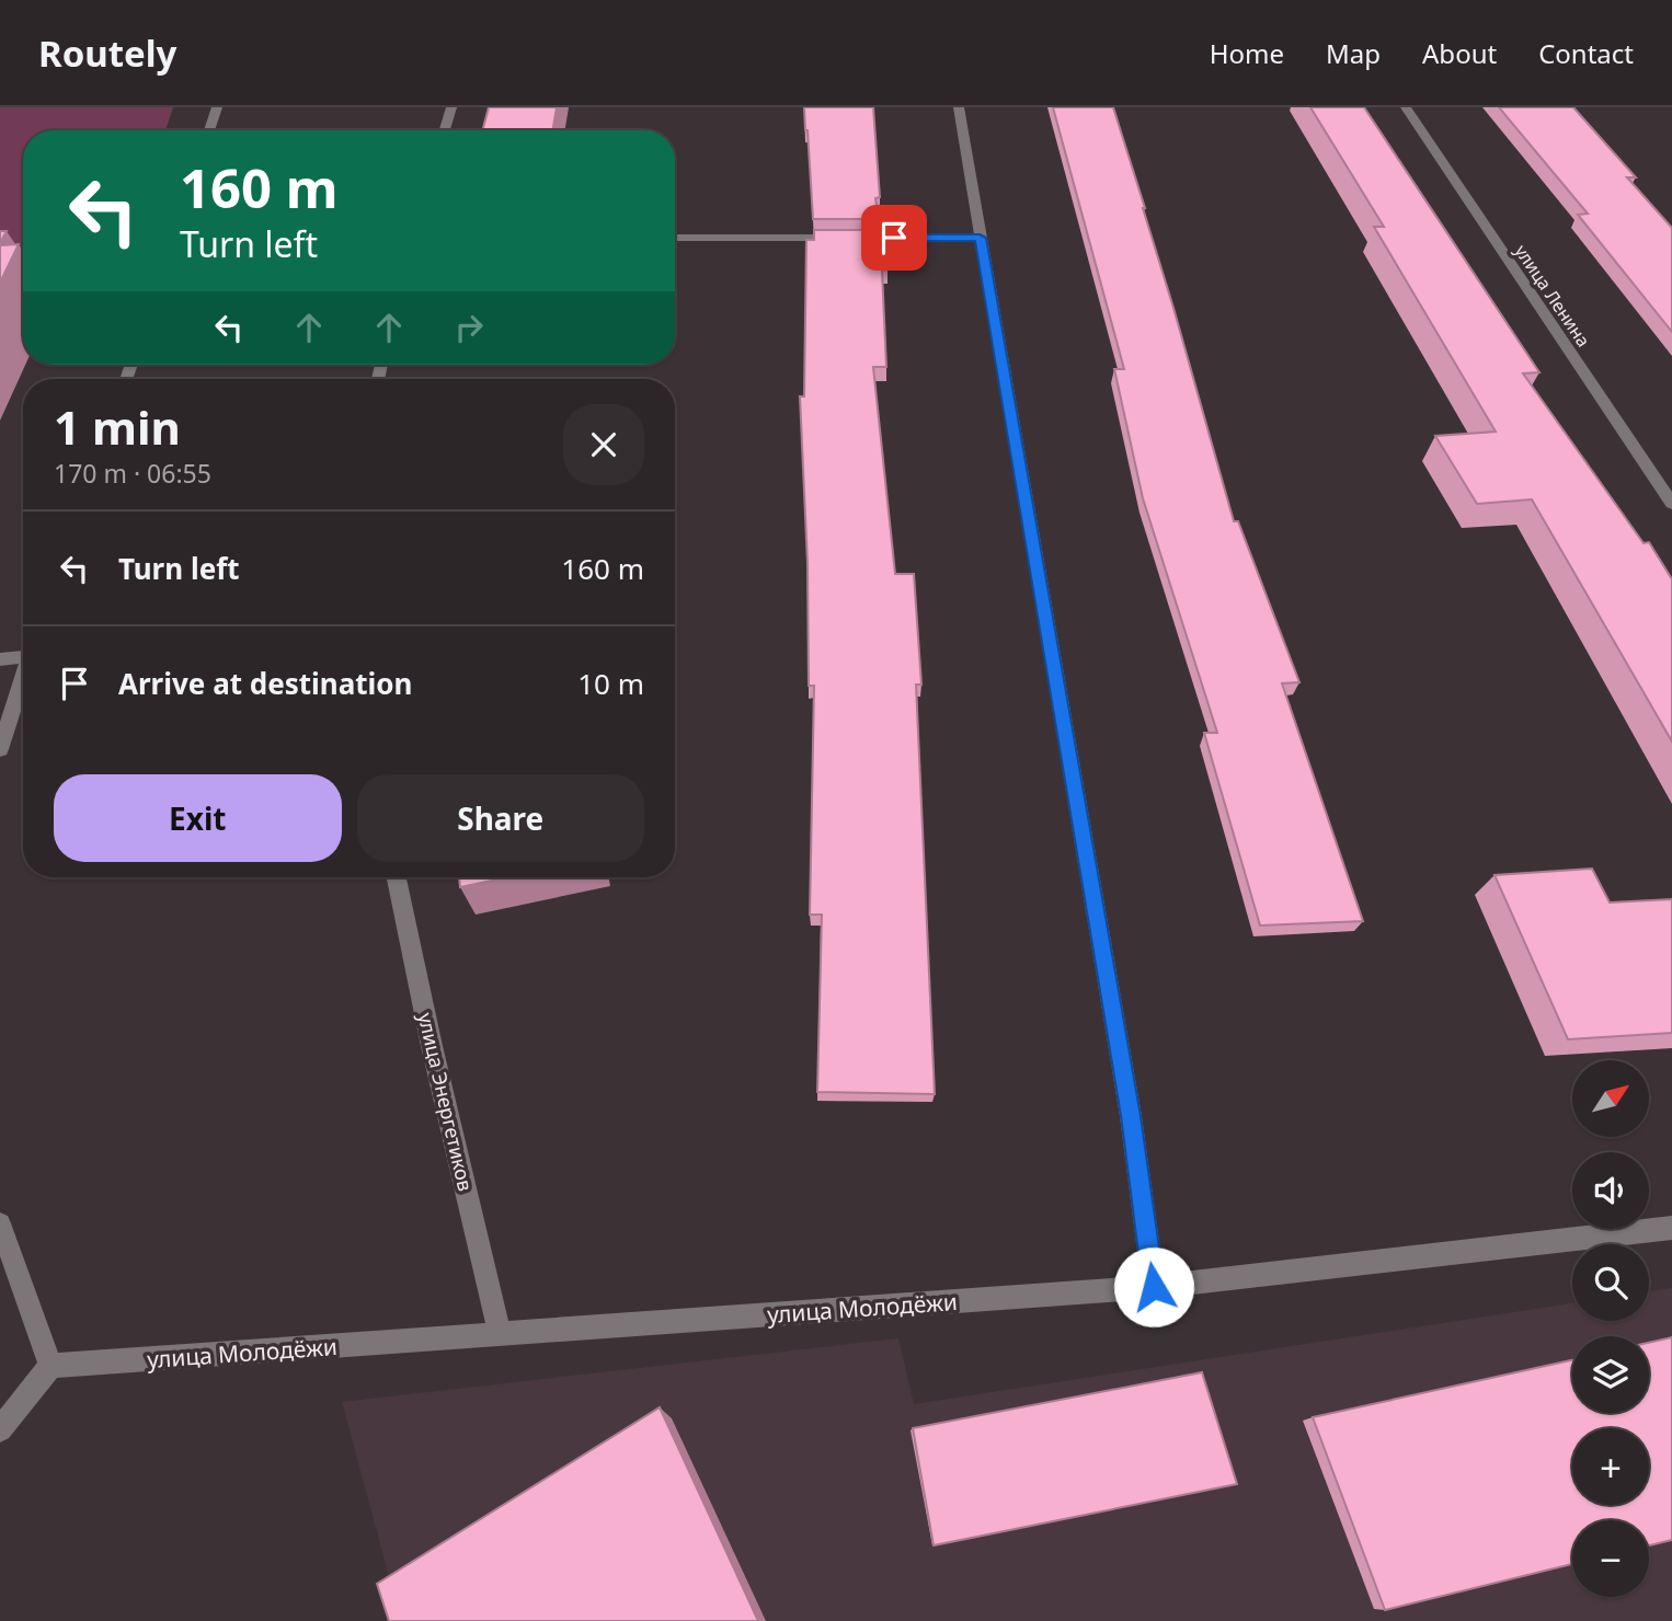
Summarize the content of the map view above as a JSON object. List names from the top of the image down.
{
  "streets": {
    "street": ["улица Ленина", "улица Энергетиков", "улица Молодёжи"]
  },
  "crossings": [
    ["улица Энергетиков", "улица Молодёжи"]
  ],
  "north": "top right",
  "page": {
    "header": "Routely",
    "nav": [
      "Home",
      "Map",
      "About",
      "Contact"
    ],
    "turn": ["160 m", "Turn left"],
    "heading": ["1 min", "170 m · 06:55"],
    "list": [
      {
        "name": "Turn left",
        "value": "160 m"
      },
      {
        "name": "Arrive at destination",
        "value": "10 m"
      }
    ],
    "buttons": ["Exit", "Share"],
    "map_buttons": ["+", "−"]
  }
}
